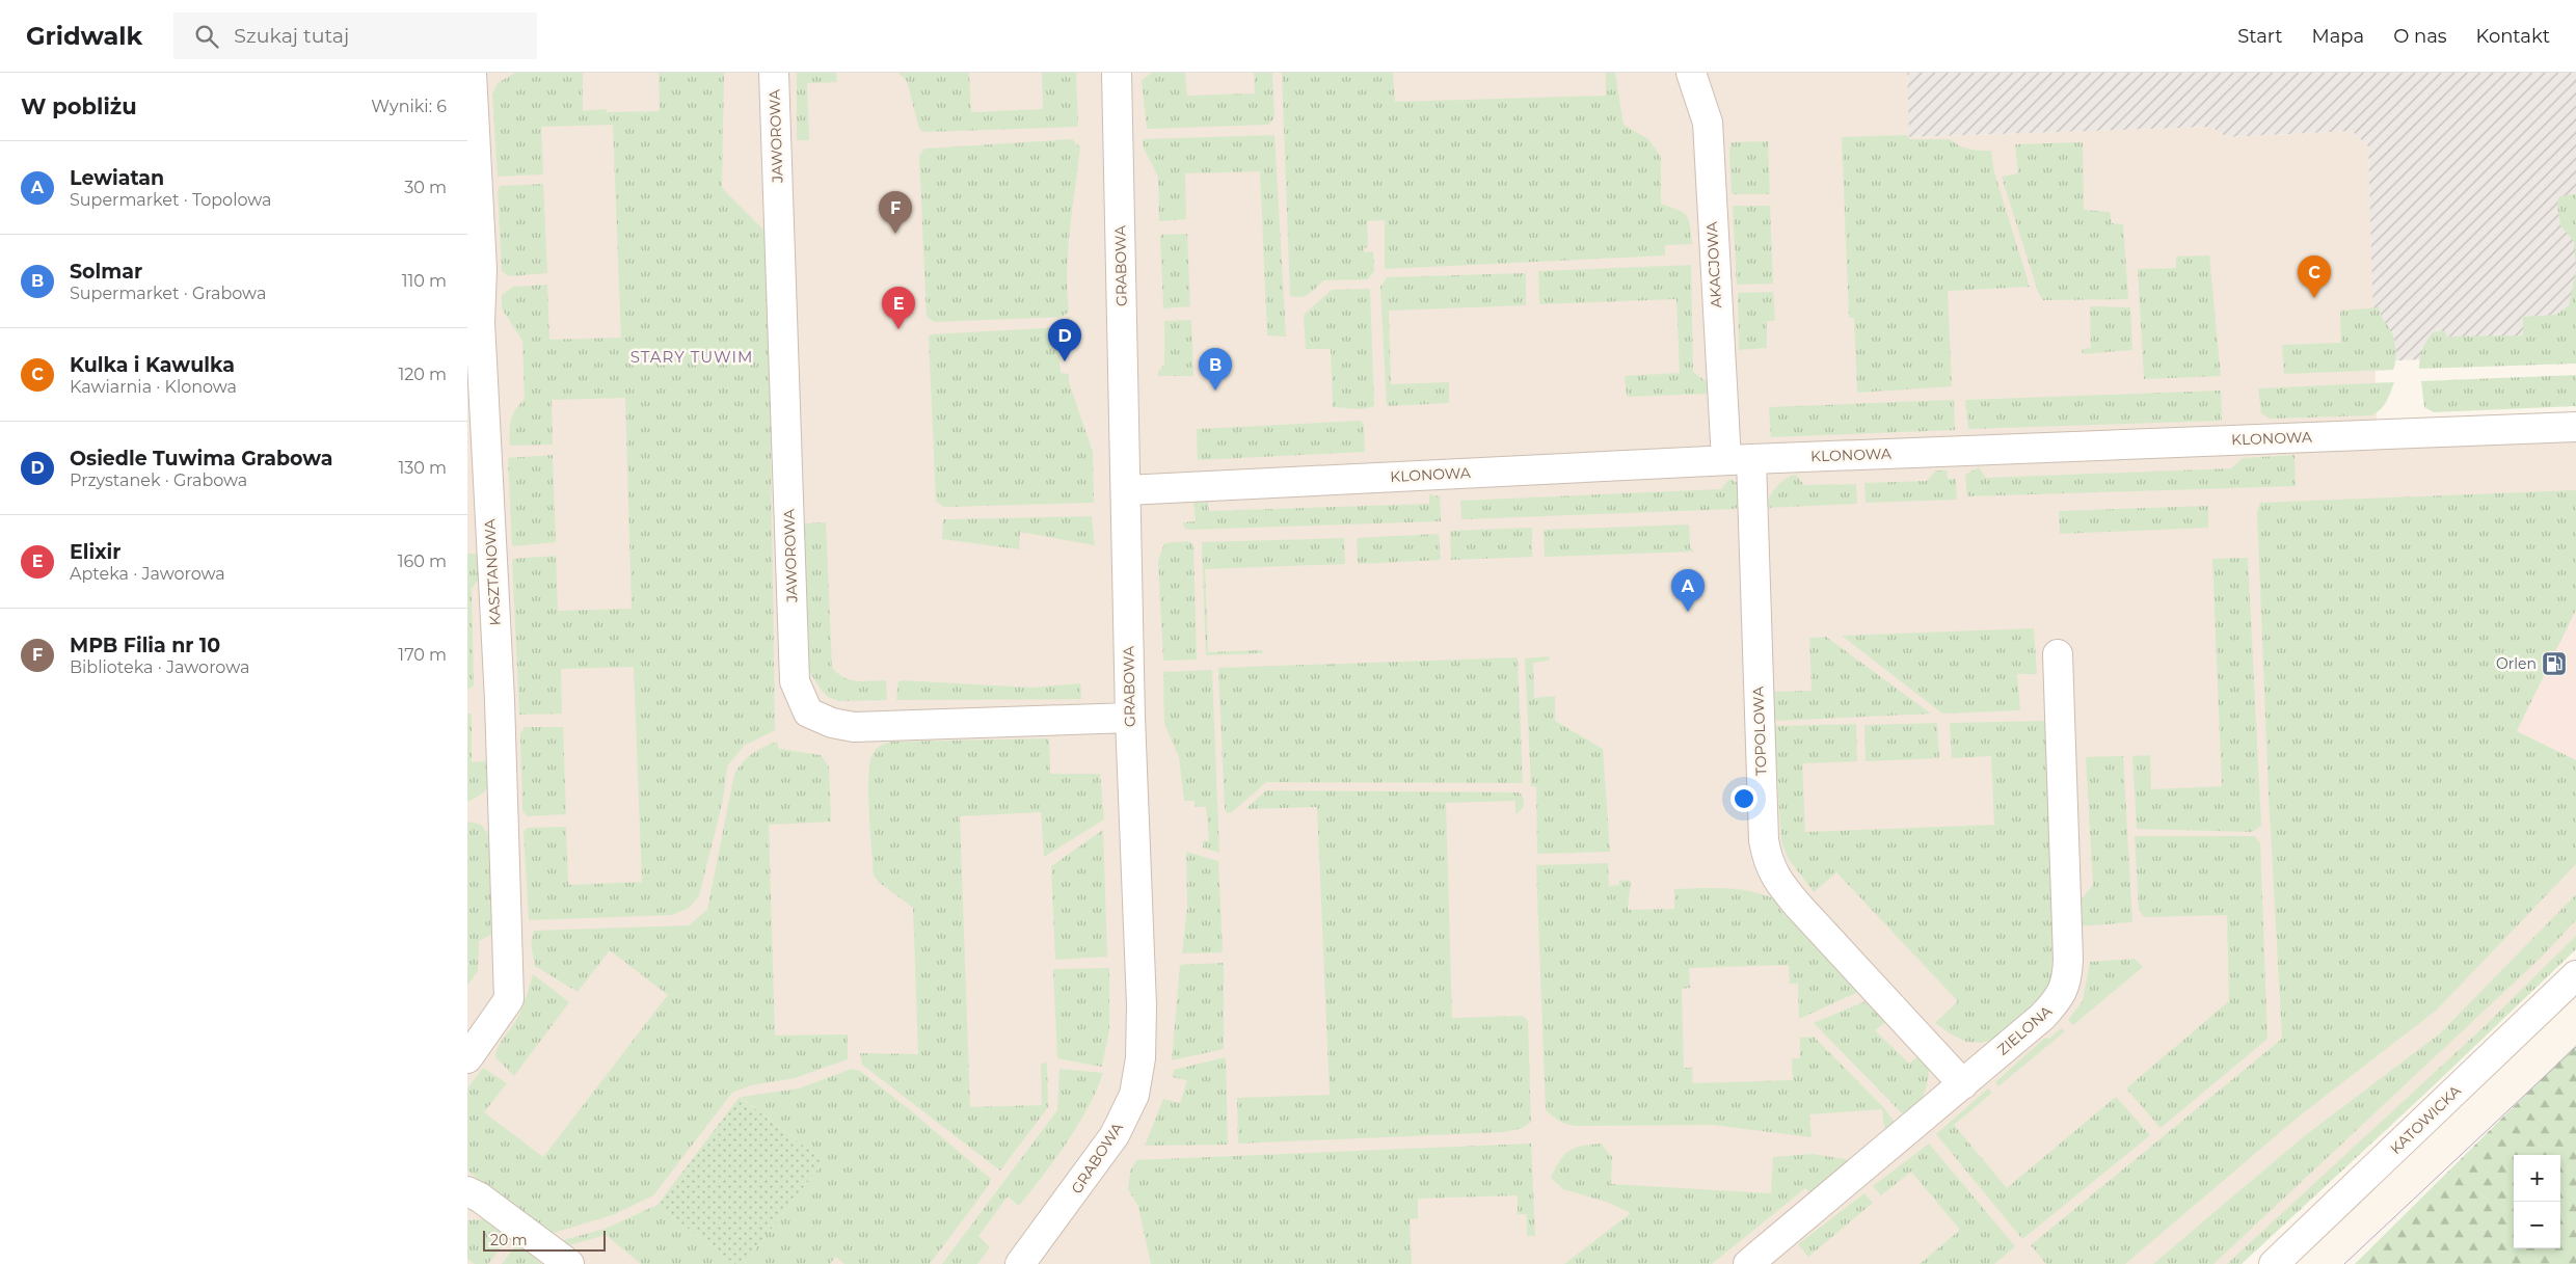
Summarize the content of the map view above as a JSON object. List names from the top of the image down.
{
  "streets": {
    "street": [
      "JAWOROWA",
      "AKACJOWA",
      "GRABOWA",
      "KLONOWA",
      "KASZTANOWA",
      "TOPOLOWA",
      "ZIELONA",
      "KATOWICKA"
    ]
  },
  "crossings": [
    ["JAWOROWA", "GRABOWA"],
    ["AKACJOWA", "KLONOWA"],
    ["AKACJOWA", "TOPOLOWA"],
    ["GRABOWA", "KLONOWA"],
    ["KLONOWA", "TOPOLOWA"],
    ["TOPOLOWA", "ZIELONA"]
  ],
  "districts": ["STARY TUWIM"],
  "places": {
    "fuel station": ["Orlen"]
  },
  "scale_bar": "20 m",
  "page": {
    "header": "Gridwalk",
    "search": "Szukaj tutaj",
    "nav": [
      "Start",
      "Mapa",
      "O nas",
      "Kontakt"
    ],
    "heading": ["W pobliżu", "Wyniki: 6"],
    "list": [
      {
        "mark": "A",
        "name": "Lewiatan",
        "note": "Supermarket · Topolowa",
        "value": "30 m"
      },
      {
        "mark": "B",
        "name": "Solmar",
        "note": "Supermarket · Grabowa",
        "value": "110 m"
      },
      {
        "mark": "C",
        "name": "Kulka i Kawulka",
        "note": "Kawiarnia · Klonowa",
        "value": "120 m"
      },
      {
        "mark": "D",
        "name": "Osiedle Tuwima Grabowa",
        "note": "Przystanek · Grabowa",
        "value": "130 m"
      },
      {
        "mark": "E",
        "name": "Elixir",
        "note": "Apteka · Jaworowa",
        "value": "160 m"
      },
      {
        "mark": "F",
        "name": "MPB Filia nr 10",
        "note": "Biblioteka · Jaworowa",
        "value": "170 m"
      }
    ],
    "pins": [
      "F",
      "C",
      "E",
      "D",
      "B",
      "A"
    ],
    "map_buttons": ["+", "−"],
    "scale": "20 m"
  }
}
